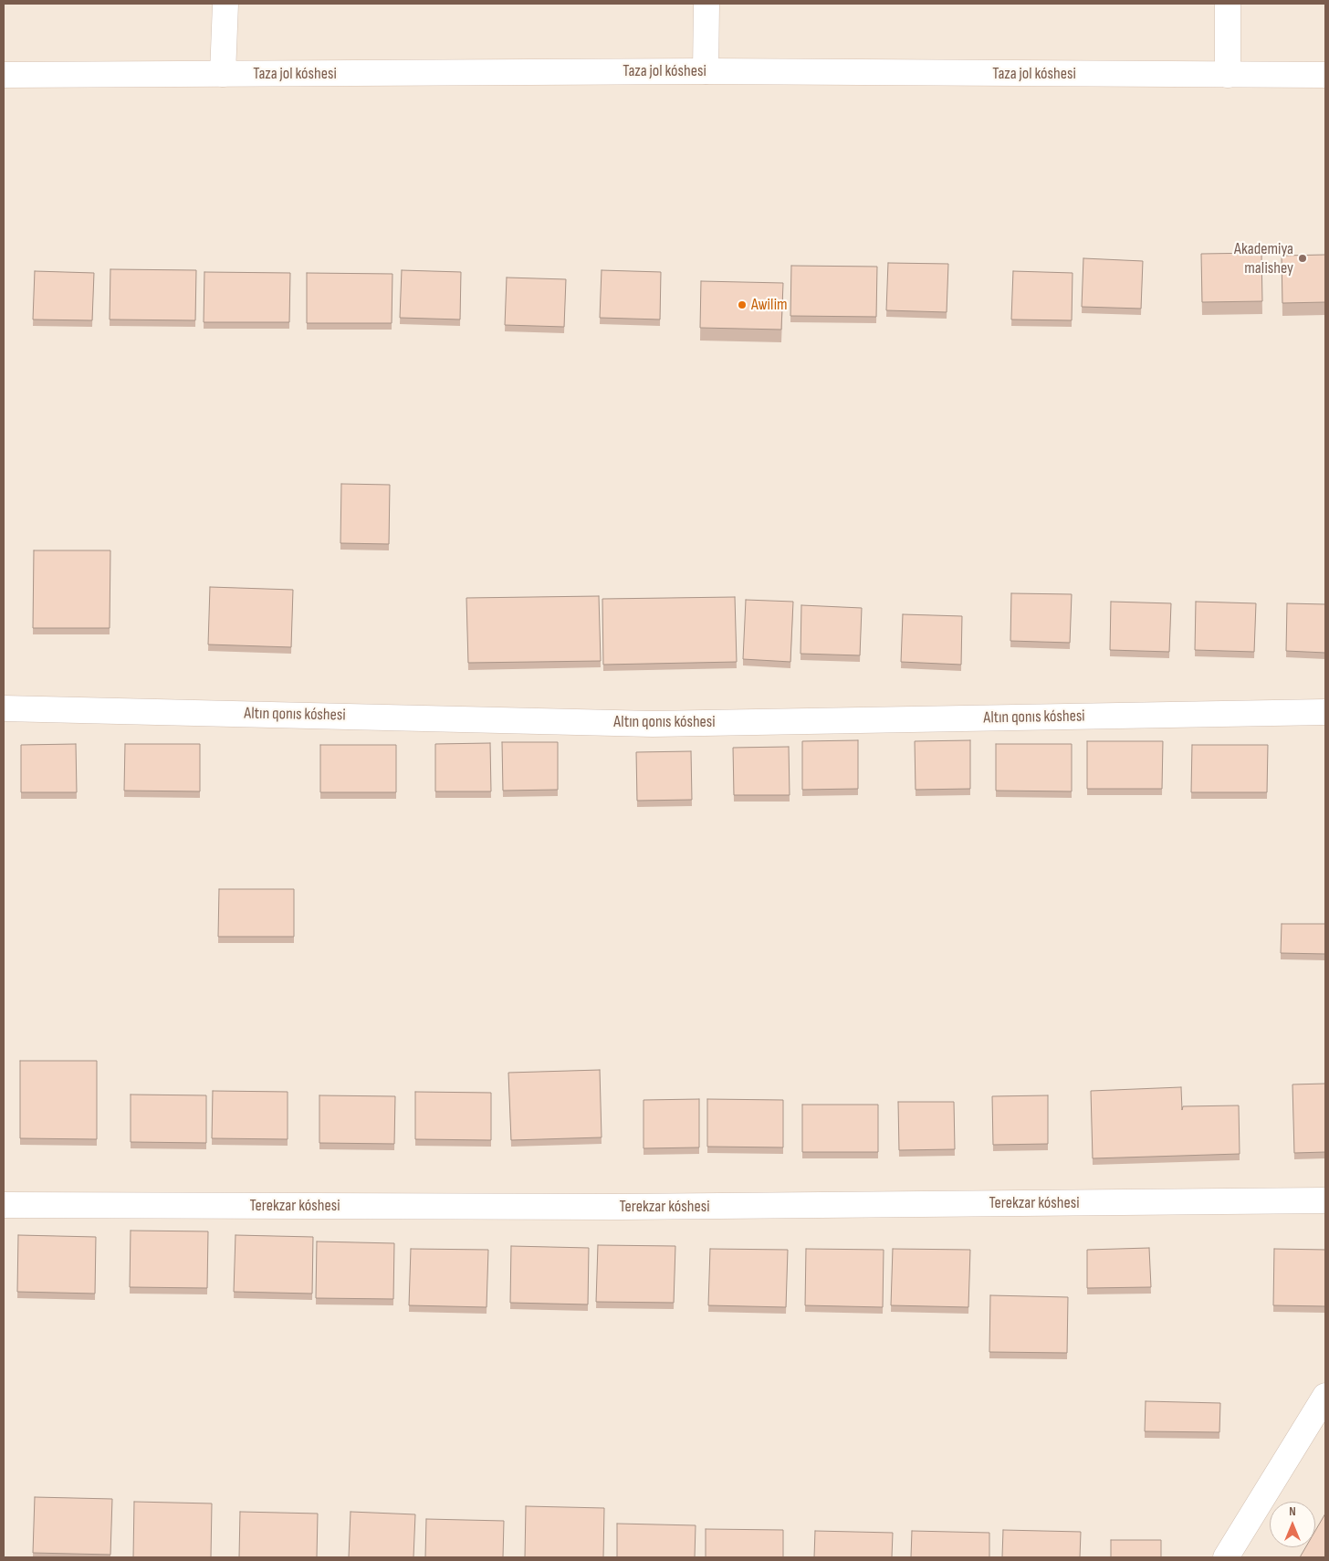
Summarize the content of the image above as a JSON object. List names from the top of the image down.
{
  "streets": {
    "street": ["Taza jol kóshesi", "Altın qonıs kóshesi", "Terekzar kóshesi"]
  },
  "places": ["Akademiya malishey", "Awilim"],
  "north": "top"
}
